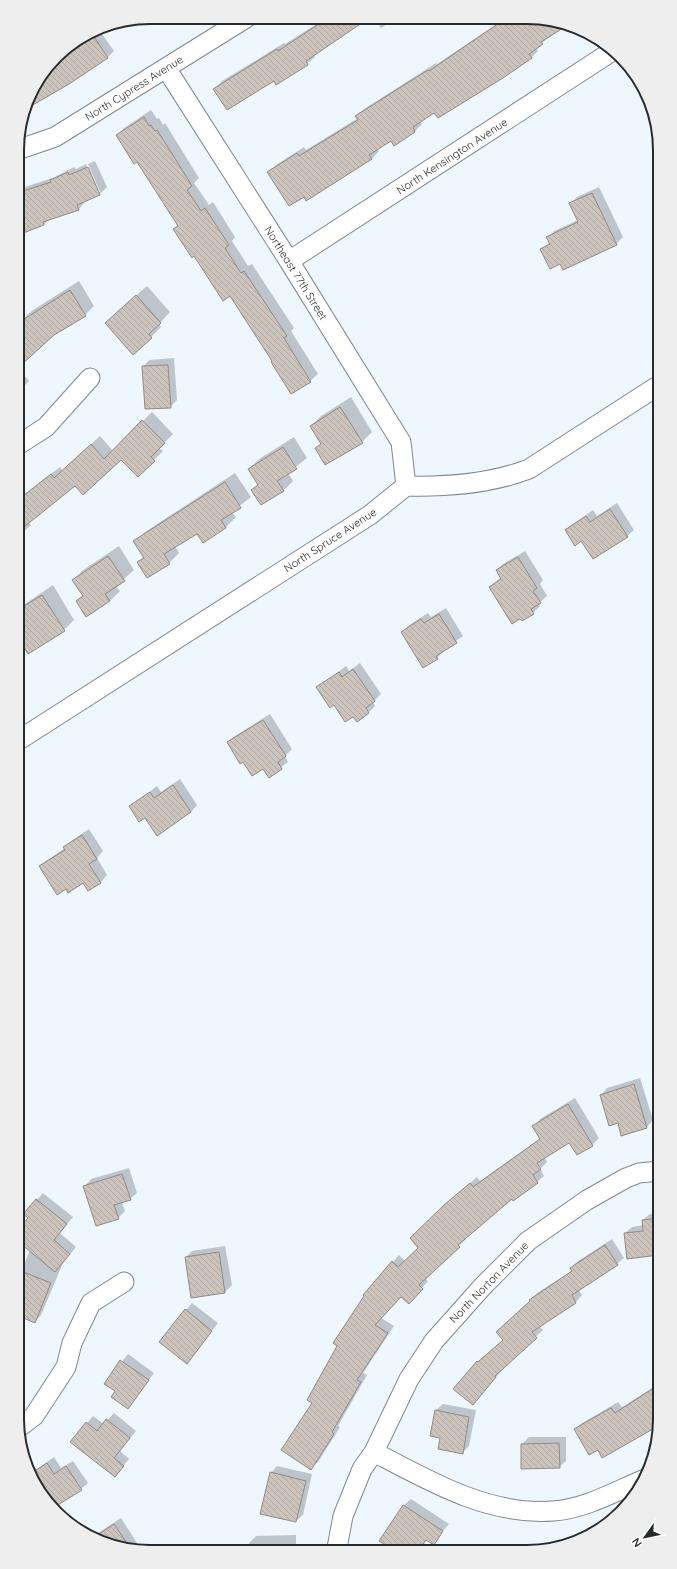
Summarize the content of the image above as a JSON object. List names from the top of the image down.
{
  "streets": {
    "street": [
      "North Cypress Avenue",
      "North Kensington Avenue",
      "Northeast 77th Street",
      "North Spruce Avenue",
      "North Norton Avenue"
    ]
  },
  "crossings": [
    ["North Cypress Avenue", "Northeast 77th Street"],
    ["North Kensington Avenue", "Northeast 77th Street"],
    ["Northeast 77th Street", "North Spruce Avenue"]
  ],
  "north": "bottom left"
}
